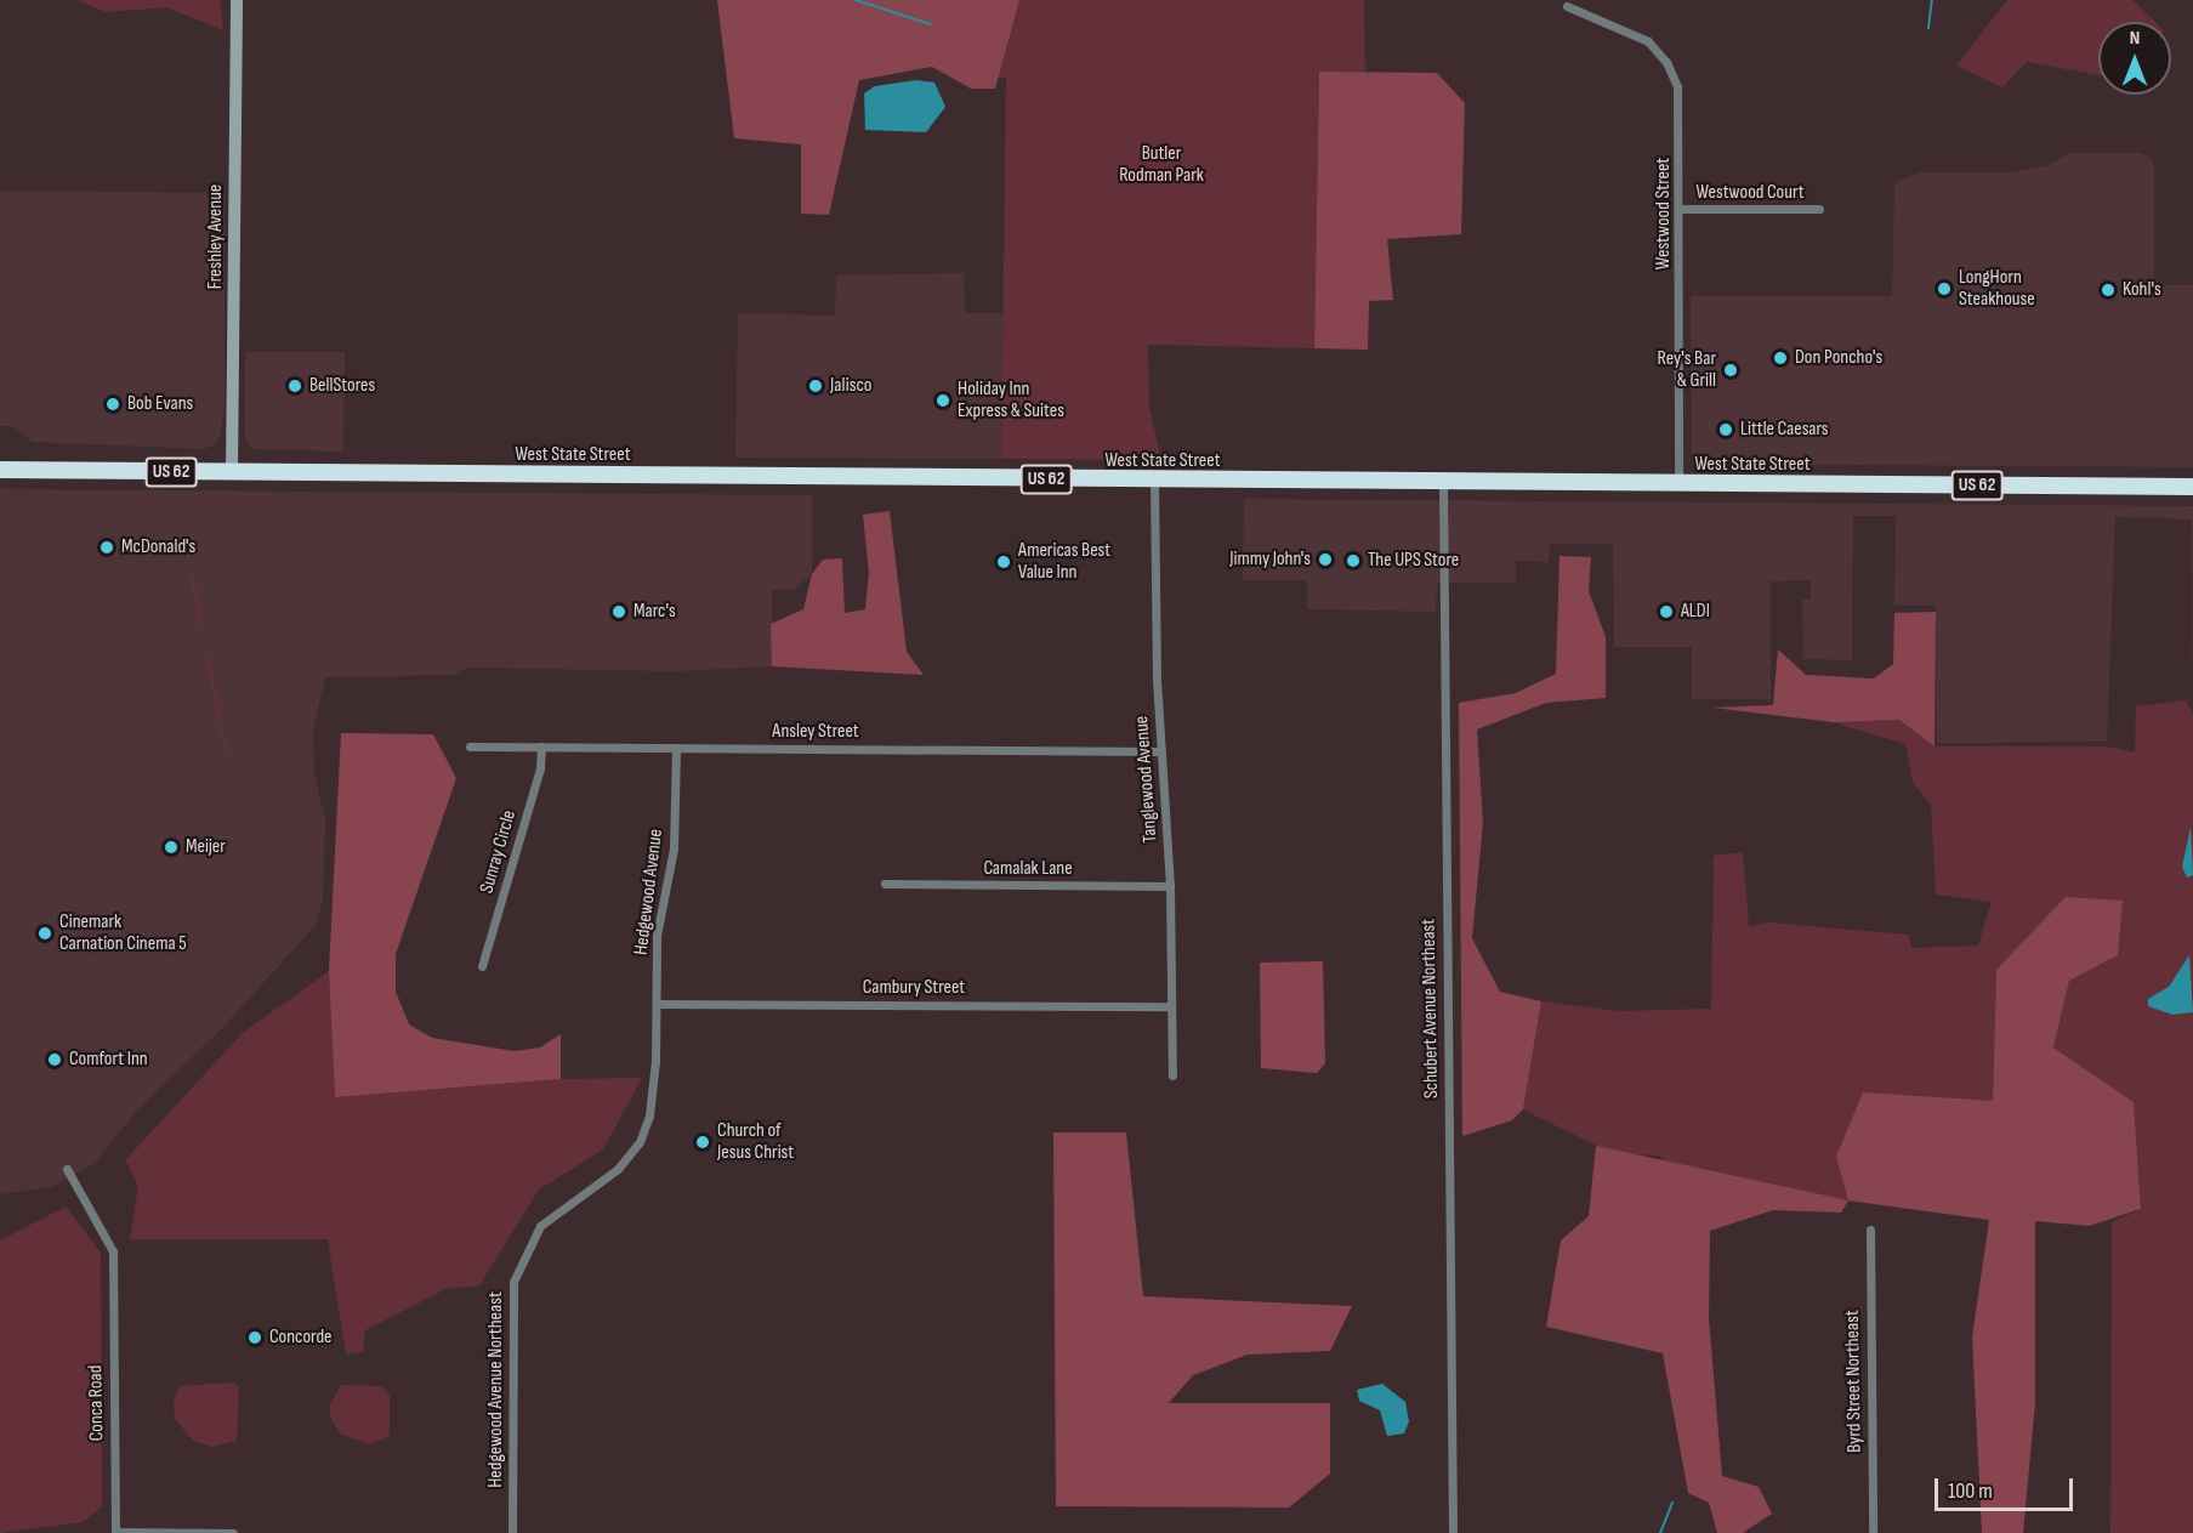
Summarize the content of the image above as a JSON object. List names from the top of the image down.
{
  "streets": {
    "highway": ["West State Street", "US 62"],
    "street": [
      "Westwood Court",
      "Westwood Street",
      "Freshley Avenue",
      "Ansley Street",
      "Tanglewood Avenue",
      "Sunray Circle",
      "Camalak Lane",
      "Hedgewood Avenue",
      "Cambury Street",
      "Schubert Avenue Northeast",
      "Byrd Street Northeast",
      "Hedgewood Avenue Northeast",
      "Conca Road"
    ]
  },
  "crossings": [
    ["Westwood Court", "Westwood Street"],
    ["Westwood Street", "West State Street"],
    ["Freshley Avenue", "West State Street"],
    ["West State Street", "Tanglewood Avenue"],
    ["West State Street", "Schubert Avenue Northeast"],
    ["Ansley Street", "Tanglewood Avenue"],
    ["Ansley Street", "Sunray Circle"],
    ["Ansley Street", "Hedgewood Avenue"],
    ["Tanglewood Avenue", "Camalak Lane"],
    ["Tanglewood Avenue", "Cambury Street"],
    ["Hedgewood Avenue", "Cambury Street"],
    ["Hedgewood Avenue", "Hedgewood Avenue Northeast"]
  ],
  "parks": ["Butler Rodman Park"],
  "places": [
    "LongHorn Steakhouse",
    "Kohl's",
    "Don Poncho's",
    "Rey's Bar & Grill",
    "BellStores",
    "Jalisco",
    "Holiday Inn Express & Suites",
    "Bob Evans",
    "Little Caesars",
    "McDonald's",
    "Jimmy John's",
    "The UPS Store",
    "Americas Best Value Inn",
    "Marc's",
    "ALDI",
    "Meijer",
    "Cinemark Carnation Cinema 5",
    "Comfort Inn",
    "Church of Jesus Christ",
    "Concorde"
  ],
  "scale_bar": "100 m",
  "north": "top"
}
